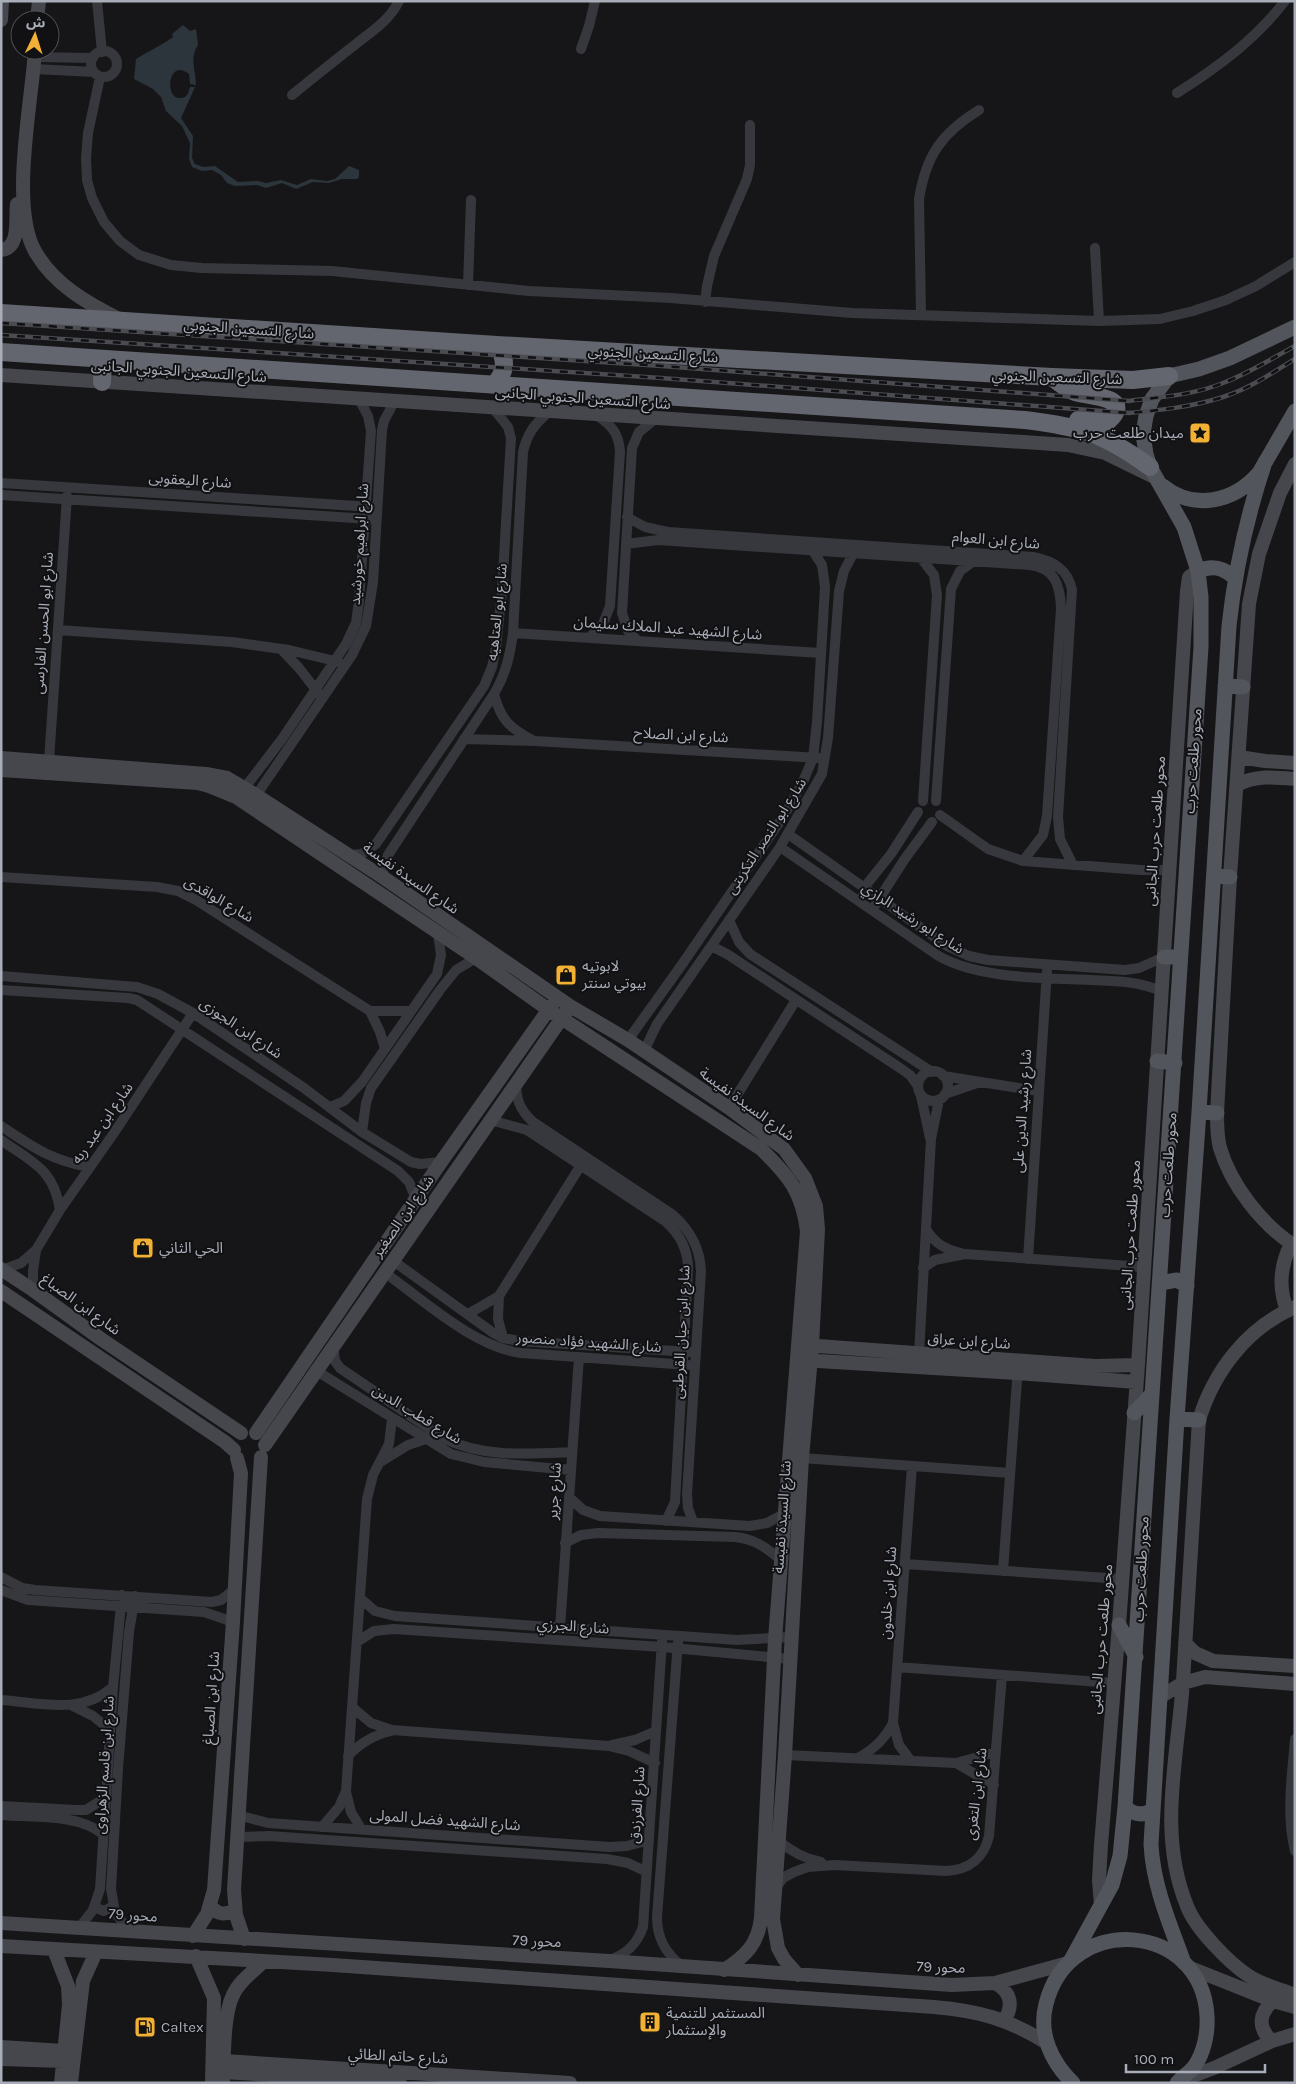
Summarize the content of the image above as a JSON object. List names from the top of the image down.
{
  "streets": {
    "highway": ["شارع التسعين الجنوبي"],
    "main road": ["محور طلعت حرب"],
    "street": [
      "شارع التسعين الجنوبي الجانبى",
      "شارع اليعقوبى",
      "شارع ابن العوام",
      "شارع ابراهيم خورشيد",
      "شارع ابو العتاهيه",
      "شارع ابو الحسن الفارسى",
      "شارع الشهيد عبد الملاك سليمان",
      "شارع ابن الصلاح",
      "محور طلعت حرب الجانبى",
      "شارع ابو النصر التكريتى",
      "شارع السيدة نفيسة",
      "شارع الواقدى",
      "شارع ابو رشيد الرازي",
      "شارع ابن الجوزى",
      "شارع رشيد الدين على",
      "شارع ابن عبد ربه",
      "شارع ابن الصغير",
      "شارع ابن الصباغ",
      "شارع ابن حيان القرطبى",
      "شارع ابن عراق",
      "شارع الشهيد فؤاد منصور",
      "شارع قطب الدين",
      "شارع جرير",
      "شارع ابن خلدون",
      "شارع الجرزي",
      "شارع ابن قاسم الزهراوى",
      "شارع ابن التغرى",
      "شارع الفرزدق",
      "شارع الشهيد فضل المولى",
      "محور 79",
      "شارع حاتم الطائي"
    ]
  },
  "crossings": [
    ["شارع التسعين الجنوبي", "محور طلعت حرب"],
    ["شارع التسعين الجنوبي الجانبى", "شارع ابراهيم خورشيد"],
    ["شارع التسعين الجنوبي الجانبى", "شارع ابو العتاهيه"],
    ["شارع التسعين الجنوبي الجانبى", "محور طلعت حرب"],
    ["شارع اليعقوبى", "شارع ابراهيم خورشيد"],
    ["شارع اليعقوبى", "شارع ابو الحسن الفارسى"],
    ["شارع ابن العوام", "شارع ابو النصر التكريتى"],
    ["شارع ابراهيم خورشيد", "شارع السيدة نفيسة"],
    ["شارع ابو العتاهيه", "شارع الشهيد عبد الملاك سليمان"],
    ["شارع ابو العتاهيه", "شارع ابن الصلاح"],
    ["شارع ابو العتاهيه", "شارع السيدة نفيسة"],
    ["شارع ابو الحسن الفارسى", "شارع السيدة نفيسة"],
    ["شارع الشهيد عبد الملاك سليمان", "شارع ابو النصر التكريتى"],
    ["شارع ابن الصلاح", "شارع ابو النصر التكريتى"],
    ["محور طلعت حرب", "محور طلعت حرب الجانبى"],
    ["محور طلعت حرب", "محور 79"],
    ["محور طلعت حرب الجانبى", "شارع ابو رشيد الرازي"],
    ["محور طلعت حرب الجانبى", "شارع ابن عراق"],
    ["شارع ابو النصر التكريتى", "شارع السيدة نفيسة"],
    ["شارع ابو النصر التكريتى", "شارع ابو رشيد الرازي"],
    ["شارع السيدة نفيسة", "شارع ابن الصغير"],
    ["شارع السيدة نفيسة", "شارع ابن عراق"],
    ["شارع السيدة نفيسة", "شارع الجرزي"],
    ["شارع السيدة نفيسة", "شارع ابن التغرى"],
    ["شارع السيدة نفيسة", "محور 79"],
    ["شارع ابو رشيد الرازي", "شارع رشيد الدين على"],
    ["شارع ابن الجوزى", "شارع ابن عبد ربه"],
    ["شارع ابن الجوزى", "شارع ابن الصغير"],
    ["شارع ابن عبد ربه", "شارع ابن الصباغ"],
    ["شارع ابن الصغير", "شارع ابن الصباغ"],
    ["شارع ابن الصغير", "شارع ابن حيان القرطبى"],
    ["شارع ابن الصغير", "شارع الشهيد فؤاد منصور"],
    ["شارع ابن الصغير", "شارع قطب الدين"],
    ["شارع ابن الصباغ", "محور 79"],
    ["شارع ابن حيان القرطبى", "شارع الشهيد فؤاد منصور"],
    ["شارع الشهيد فؤاد منصور", "شارع جرير"],
    ["شارع قطب الدين", "شارع جرير"],
    ["شارع جرير", "شارع الجرزي"],
    ["شارع الجرزي", "شارع الفرزدق"],
    ["شارع ابن قاسم الزهراوى", "محور 79"],
    ["شارع الفرزدق", "شارع الشهيد فضل المولى"],
    ["شارع الفرزدق", "محور 79"]
  ],
  "places": {
    "place": ["ميدان طلعت حرب"],
    "shop": ["لابوتيه بيوتي سنتر", "الحي الثاني"],
    "building": ["المستثمر للتنمية والإستثمار"],
    "fuel station": ["Caltex"]
  },
  "scale_bar": "100 m",
  "north": "top"
}
